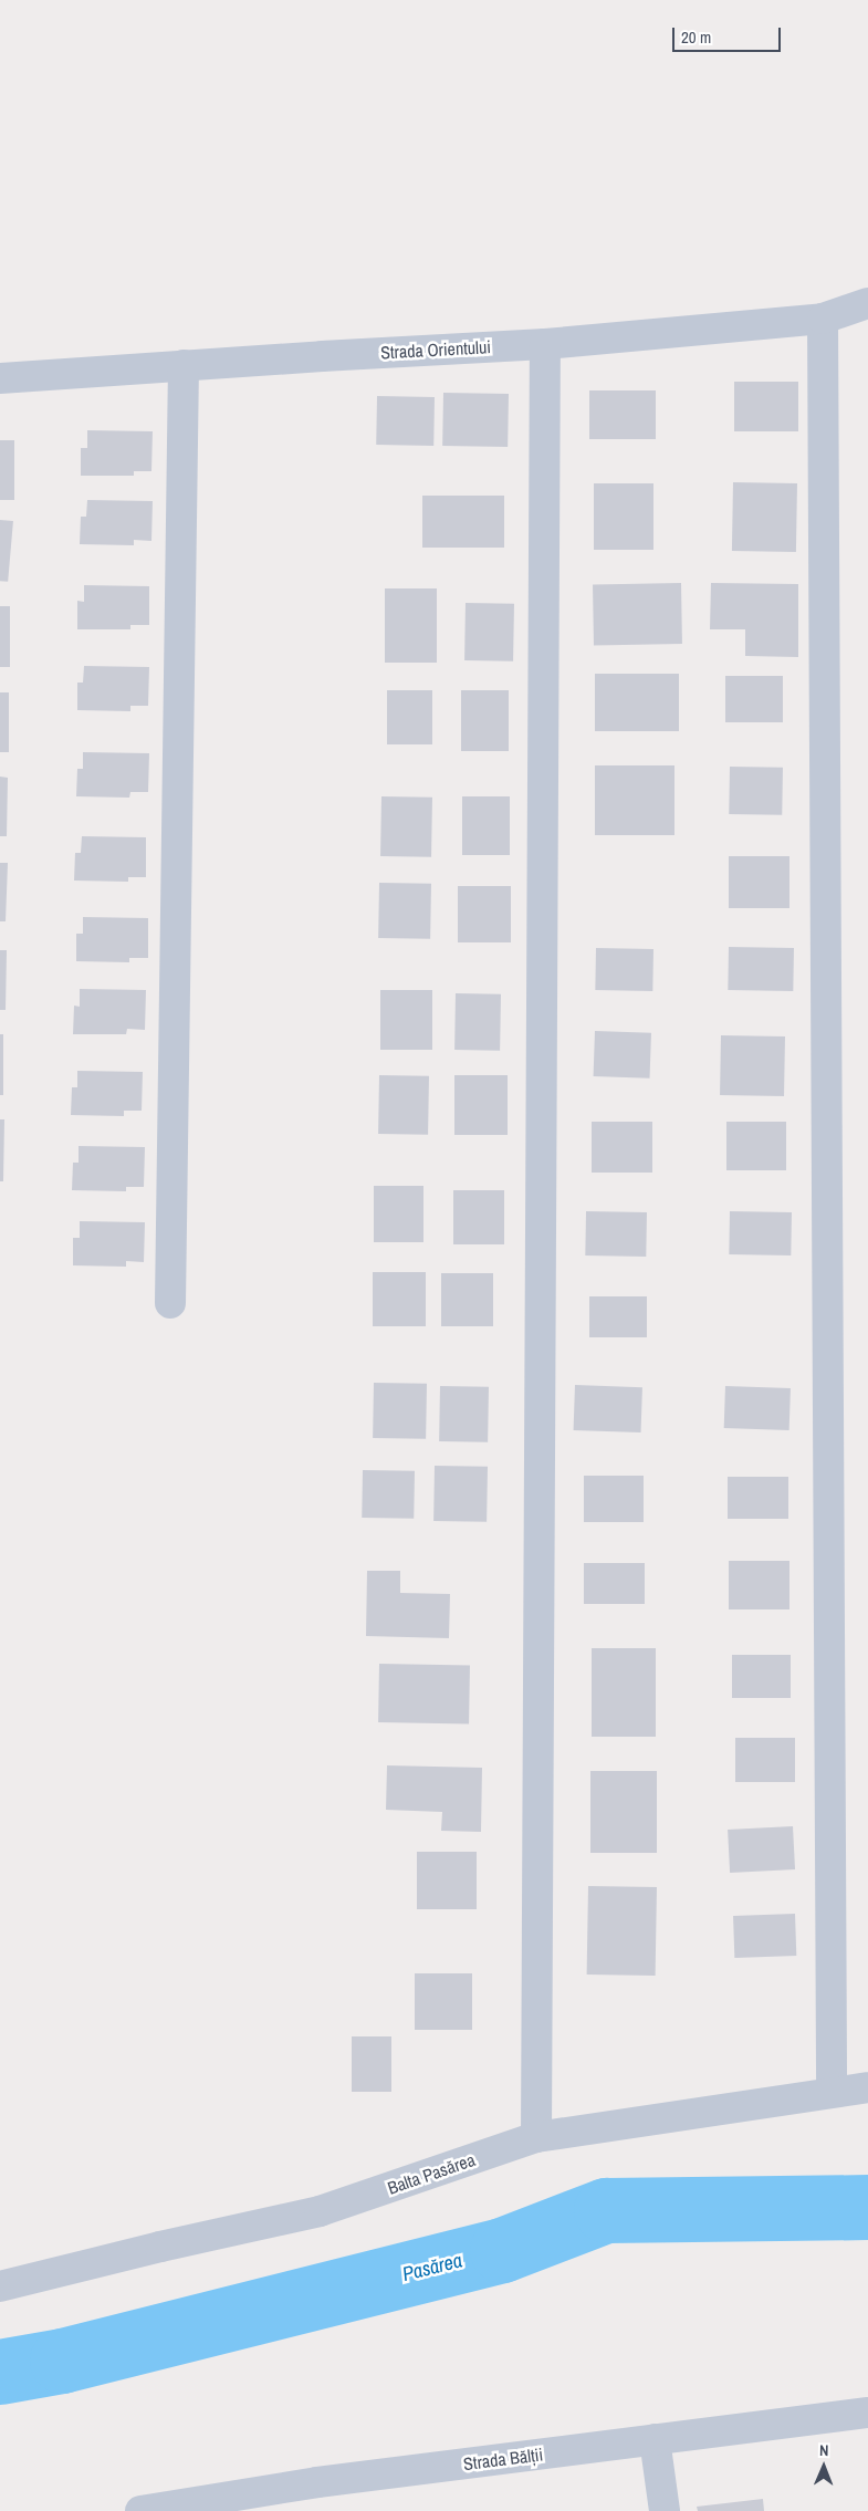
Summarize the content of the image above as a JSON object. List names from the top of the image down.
{
  "streets": {
    "street": ["Strada Orientului", "Balta Pasărea", "Strada Bălții"]
  },
  "water": ["Pasărea"],
  "scale_bar": "20 m",
  "north": "top"
}
